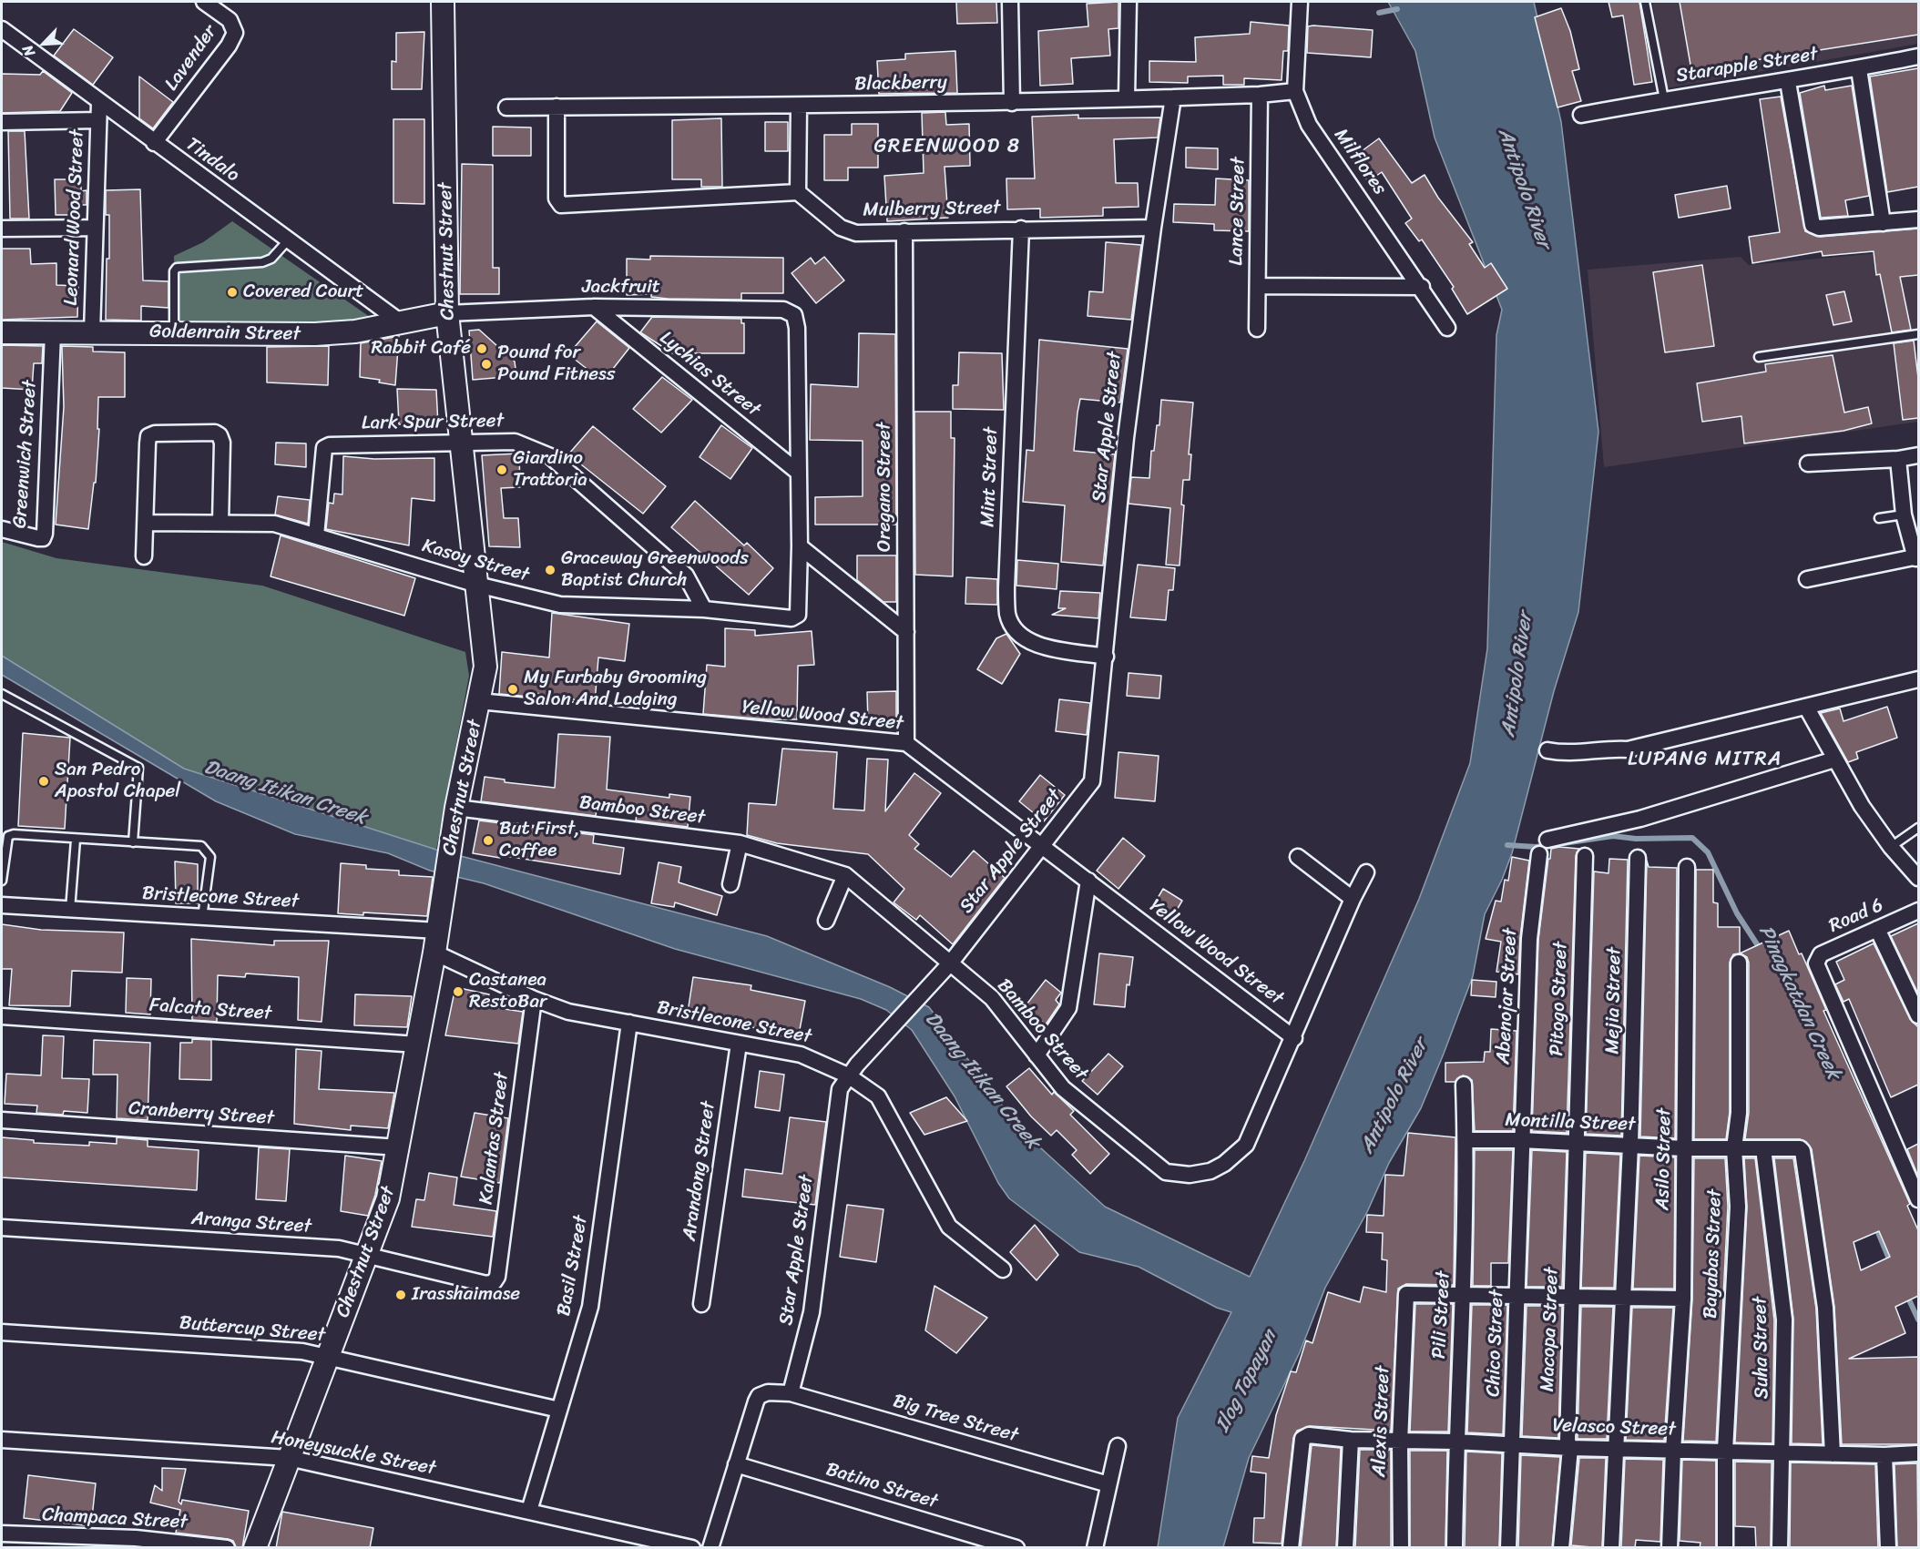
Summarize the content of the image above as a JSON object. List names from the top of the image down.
{
  "streets": {
    "street": [
      "Lavender",
      "Starapple Street",
      "Blackberry",
      "Tindalo",
      "Milflores",
      "Mulberry Street",
      "Lance Street",
      "Leonard Wood Street",
      "Chestnut Street",
      "Jackfruit",
      "Goldenrain Street",
      "Lychias Street",
      "Lark Spur Street",
      "Star Apple Street",
      "Greenwich Street",
      "Mint Street",
      "Oregano Street",
      "Kasoy Street",
      "Yellow Wood Street",
      "Bamboo Street",
      "Bristlecone Street",
      "Road 6",
      "Abenojar Street",
      "Pitogo Street",
      "Mejia Street",
      "Falcata Street",
      "Cranberry Street",
      "Montilla Street",
      "Kalantas Street",
      "Asilo Street",
      "Arandong Street",
      "Aranga Street",
      "Bayabas Street",
      "Basil Street",
      "Pili Street",
      "Buttercup Street",
      "Macopa Street",
      "Chico Street",
      "Suha Street",
      "Big Tree Street",
      "Alexis Street",
      "Velasco Street",
      "Honeysuckle Street",
      "Batino Street",
      "Champaca Street"
    ]
  },
  "crossings": [
    ["Lavender", "Tindalo"],
    ["Blackberry", "Milflores"],
    ["Blackberry", "Lance Street"],
    ["Blackberry", "Star Apple Street"],
    ["Tindalo", "Leonard Wood Street"],
    ["Tindalo", "Goldenrain Street"],
    ["Mulberry Street", "Star Apple Street"],
    ["Mulberry Street", "Mint Street"],
    ["Mulberry Street", "Oregano Street"],
    ["Leonard Wood Street", "Goldenrain Street"],
    ["Chestnut Street", "Jackfruit"],
    ["Chestnut Street", "Goldenrain Street"],
    ["Chestnut Street", "Lark Spur Street"],
    ["Chestnut Street", "Kasoy Street"],
    ["Chestnut Street", "Yellow Wood Street"],
    ["Chestnut Street", "Bamboo Street"],
    ["Chestnut Street", "Bristlecone Street"],
    ["Chestnut Street", "Falcata Street"],
    ["Chestnut Street", "Cranberry Street"],
    ["Chestnut Street", "Aranga Street"],
    ["Chestnut Street", "Buttercup Street"],
    ["Chestnut Street", "Honeysuckle Street"],
    ["Jackfruit", "Goldenrain Street"],
    ["Jackfruit", "Lychias Street"],
    ["Goldenrain Street", "Greenwich Street"],
    ["Lark Spur Street", "Kasoy Street"],
    ["Star Apple Street", "Mint Street"],
    ["Star Apple Street", "Yellow Wood Street"],
    ["Star Apple Street", "Bamboo Street"],
    ["Star Apple Street", "Bristlecone Street"],
    ["Star Apple Street", "Big Tree Street"],
    ["Oregano Street", "Yellow Wood Street"],
    ["Yellow Wood Street", "Bamboo Street"],
    ["Bristlecone Street", "Kalantas Street"],
    ["Bristlecone Street", "Arandong Street"],
    ["Bristlecone Street", "Basil Street"],
    ["Abenojar Street", "Montilla Street"],
    ["Abenojar Street", "Chico Street"],
    ["Pitogo Street", "Montilla Street"],
    ["Pitogo Street", "Macopa Street"],
    ["Mejia Street", "Montilla Street"],
    ["Montilla Street", "Asilo Street"],
    ["Montilla Street", "Bayabas Street"],
    ["Montilla Street", "Pili Street"],
    ["Montilla Street", "Macopa Street"],
    ["Montilla Street", "Chico Street"],
    ["Montilla Street", "Suha Street"],
    ["Montilla Street", "Velasco Street"],
    ["Kalantas Street", "Aranga Street"],
    ["Asilo Street", "Velasco Street"],
    ["Bayabas Street", "Velasco Street"],
    ["Basil Street", "Buttercup Street"],
    ["Basil Street", "Honeysuckle Street"],
    ["Pili Street", "Alexis Street"],
    ["Pili Street", "Velasco Street"],
    ["Macopa Street", "Velasco Street"],
    ["Chico Street", "Velasco Street"],
    ["Suha Street", "Velasco Street"],
    ["Alexis Street", "Velasco Street"]
  ],
  "districts": ["GREENWOOD 8", "LUPANG MITRA"],
  "water": [
    "Antipolo River",
    "Daang Itikan Creek",
    "Pinagkatdan Creek",
    "Ilog Tapayan"
  ],
  "places": [
    "Covered Court",
    "Rabbit Café",
    "Pound for Pound Fitness",
    "Giardino Trattoria",
    "Graceway Greenwoods Baptist Church",
    "My Furbaby Grooming Salon And Lodging",
    "San Pedro Apostol Chapel",
    "But First, Coffee",
    "Castanea RestoBar",
    "Irasshaimase"
  ],
  "north": "bottom left"
}
